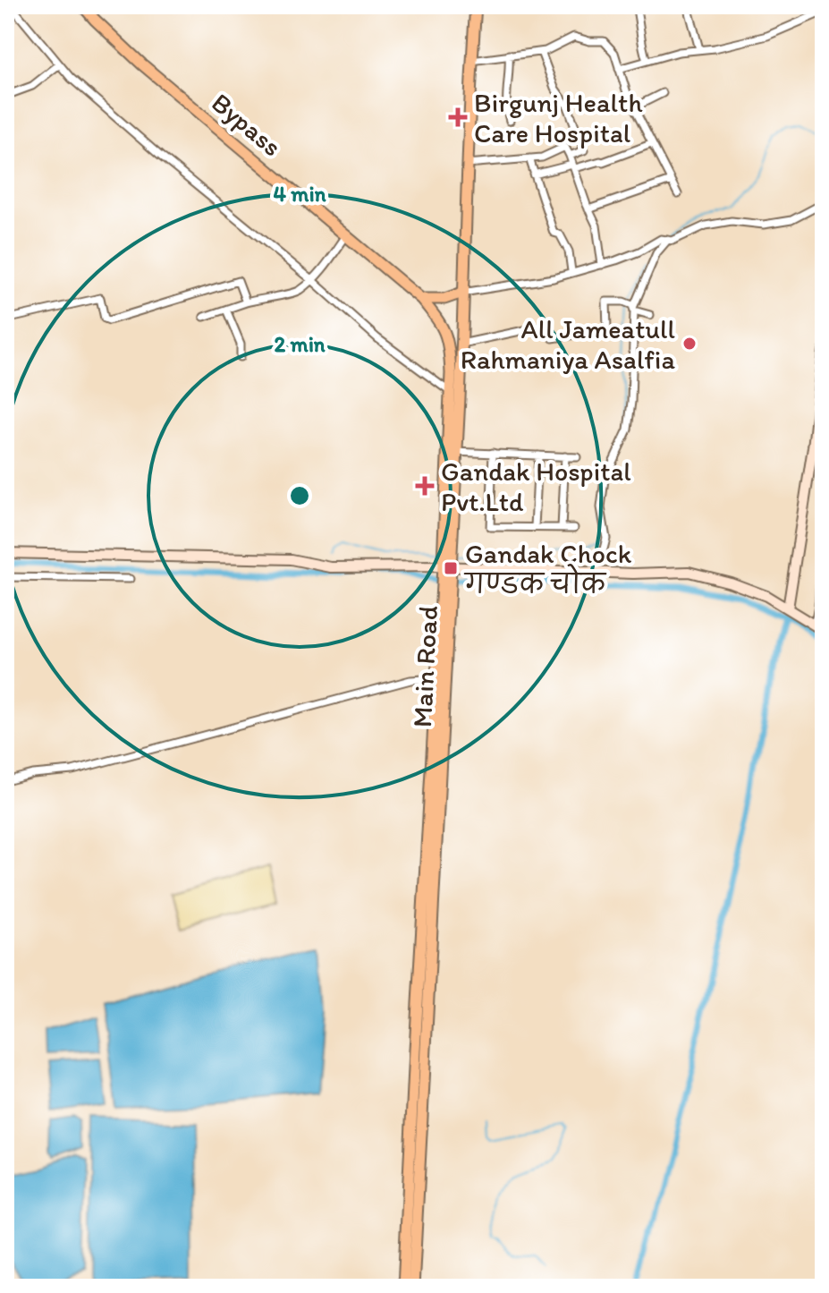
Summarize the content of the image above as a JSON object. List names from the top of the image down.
{
  "streets": {
    "main road": ["Bypass", "Main Road"]
  },
  "crossings": [
    ["Bypass", "Main Road"]
  ],
  "places": {
    "health": ["Birgunj Health Care Hospital", "Gandak Hospital Pvt.Ltd"],
    "other": ["All Jameatull Rahmaniya Asalfia"],
    "transit": ["Gandak Chock गण्डक चोक"]
  },
  "rings": ["4 min", "2 min"]
}
